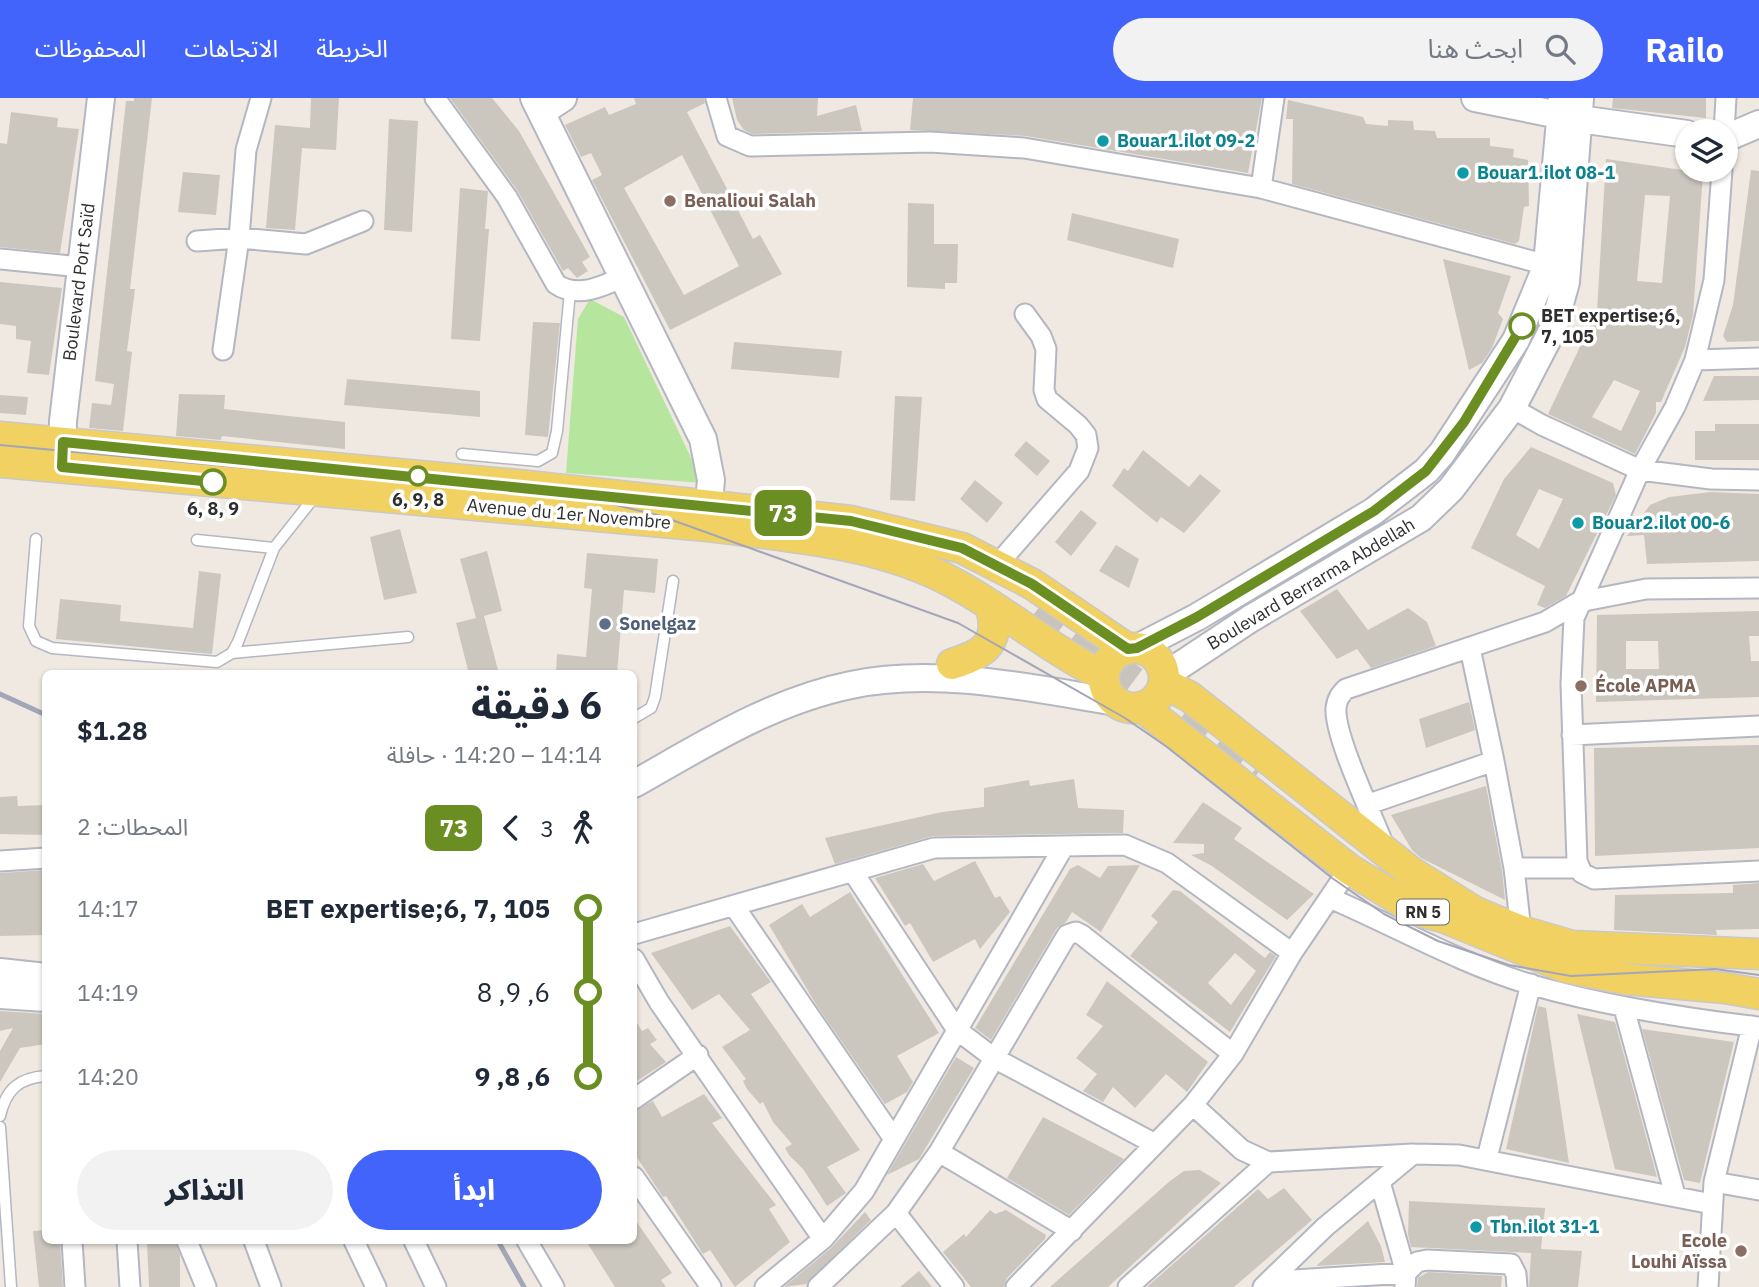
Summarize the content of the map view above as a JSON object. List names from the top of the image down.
{
  "streets": {
    "main road": [
      "Boulevard Port Saïd",
      "Avenue du 1er Novembre",
      "Boulevard Berrarma Abdellah",
      "RN 5"
    ]
  },
  "crossings": [
    ["Boulevard Port Saïd", "Avenue du 1er Novembre"],
    ["Avenue du 1er Novembre", "Boulevard Berrarma Abdellah"],
    ["Avenue du 1er Novembre", "RN 5"],
    ["Boulevard Berrarma Abdellah", "RN 5"]
  ],
  "places": [
    "Bouar1.ilot 09-2",
    "Bouar1.ilot 08-1",
    "Benalioui Salah",
    "BET expertise;6, 7, 105",
    "6, 9, 8",
    "6, 8, 9",
    "Bouar2.ilot 00-6",
    "Sonelgaz",
    "École APMA",
    "Tbn.ilot 31-1",
    "Ecole Louhi Aïssa"
  ],
  "lines": ["bus line 73"],
  "page": {
    "header": "Railo",
    "search": "ابحث هنا",
    "nav": ["الخريطة", "الاتجاهات", "المحفوظات"],
    "on_map": "73",
    "heading": ["6 دقيقة", "14:14 – 14:20 · حافلة", "$1.28"],
    "legs": ["3", "73", "المحطات: 2"],
    "list": [
      {
        "name": "BET expertise;6, 7, 105",
        "value": "14:17"
      },
      {
        "name": "6, 9, 8",
        "value": "14:19"
      },
      {
        "name": "6, 8, 9",
        "value": "14:20"
      }
    ],
    "buttons": ["ابدأ", "التذاكر"]
  }
}
